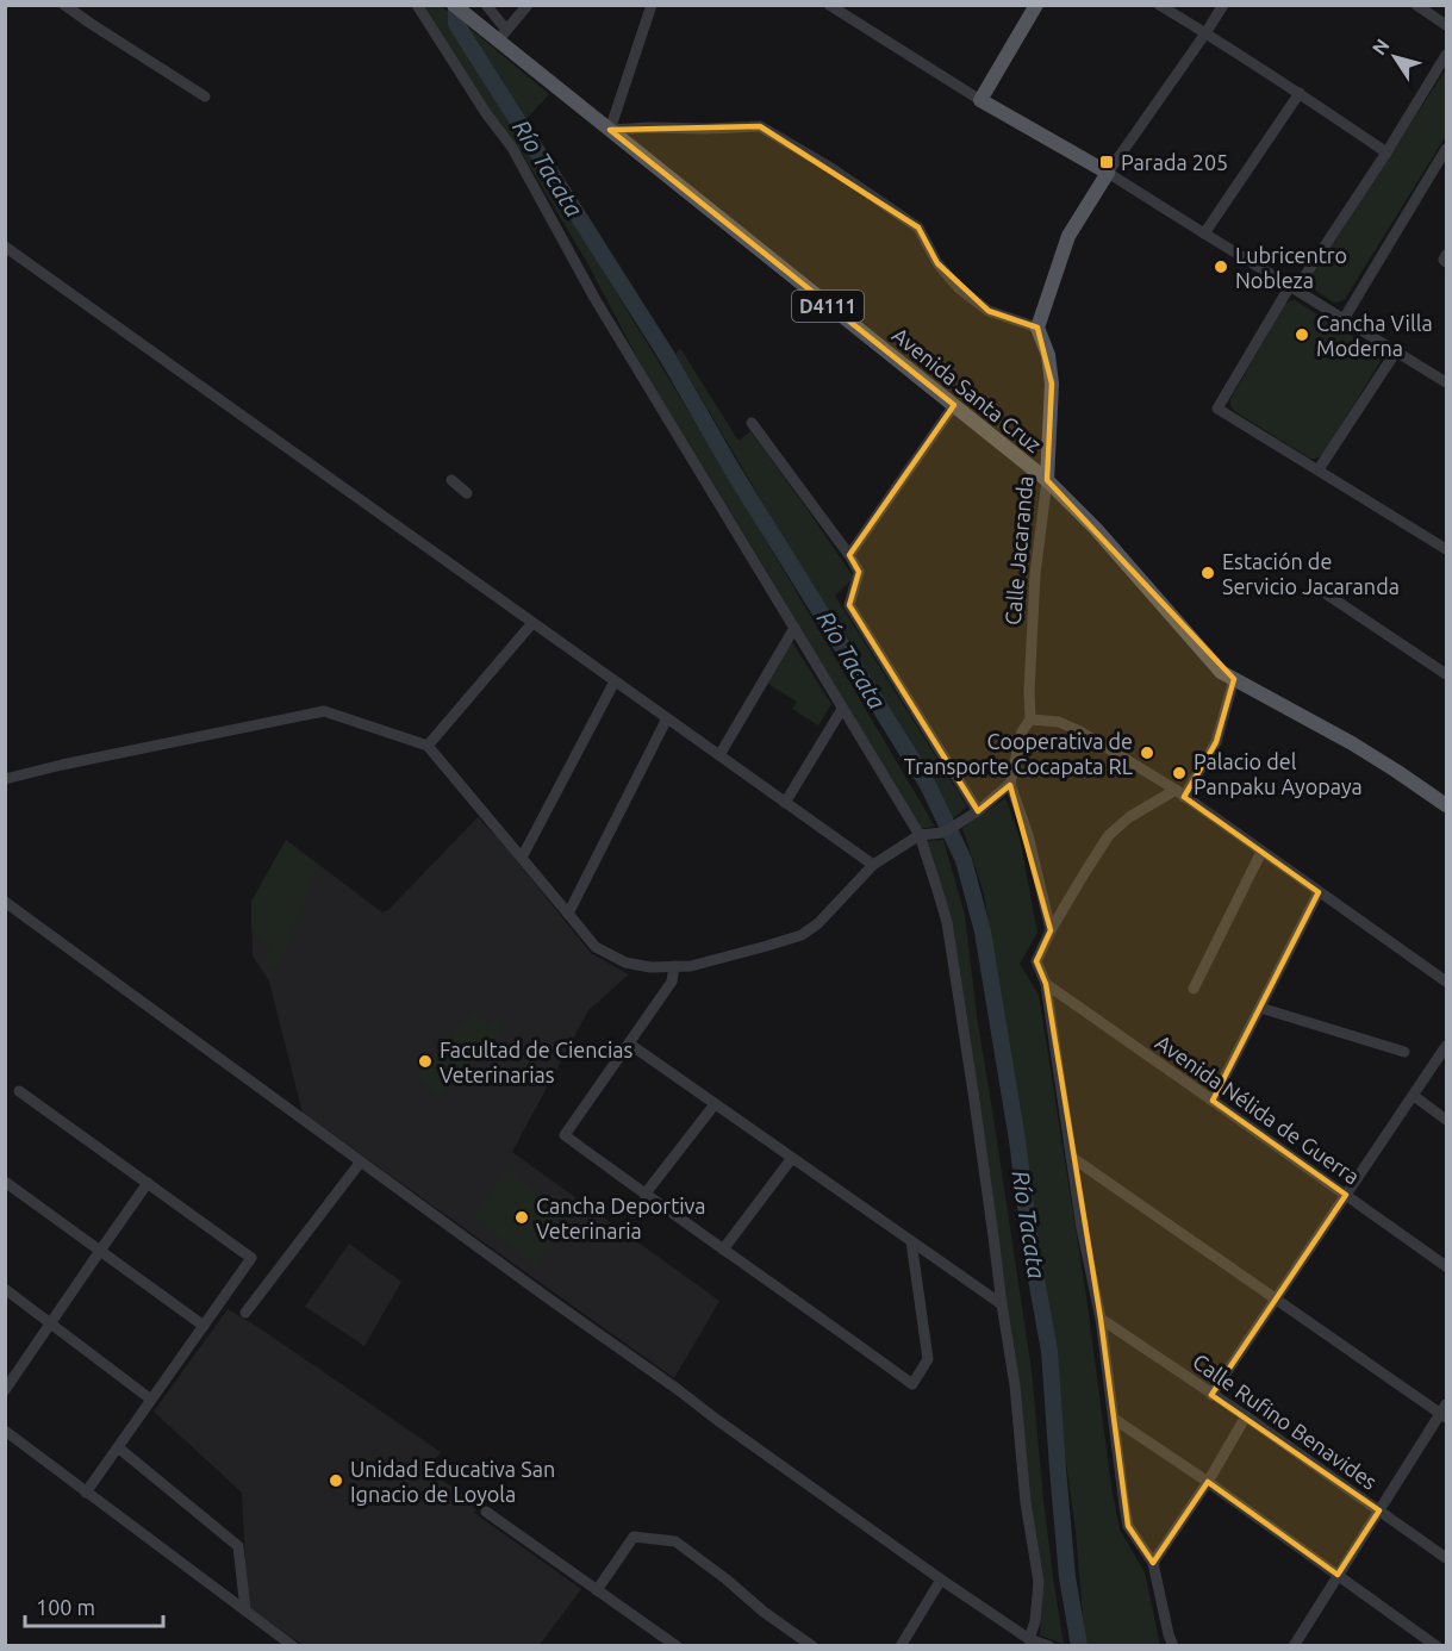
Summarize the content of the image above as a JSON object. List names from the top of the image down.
{
  "streets": {
    "main road": ["D4111", "Avenida Santa Cruz", "Calle Jacaranda"],
    "street": ["Avenida Nélida de Guerra", "Calle Rufino Benavides"]
  },
  "crossings": [
    ["Avenida Santa Cruz", "Calle Jacaranda"]
  ],
  "water": ["Río Tacata"],
  "places": {
    "transit": ["Parada 205"],
    "other": [
      "Lubricentro Nobleza",
      "Cancha Villa Moderna",
      "Estación de Servicio Jacaranda",
      "Cooperativa de Transporte Cocapata RL",
      "Palacio del Panpaku Ayopaya",
      "Facultad de Ciencias Veterinarias",
      "Cancha Deportiva Veterinaria",
      "Unidad Educativa San Ignacio de Loyola"
    ]
  },
  "scale_bar": "100 m",
  "north": "top left"
}
